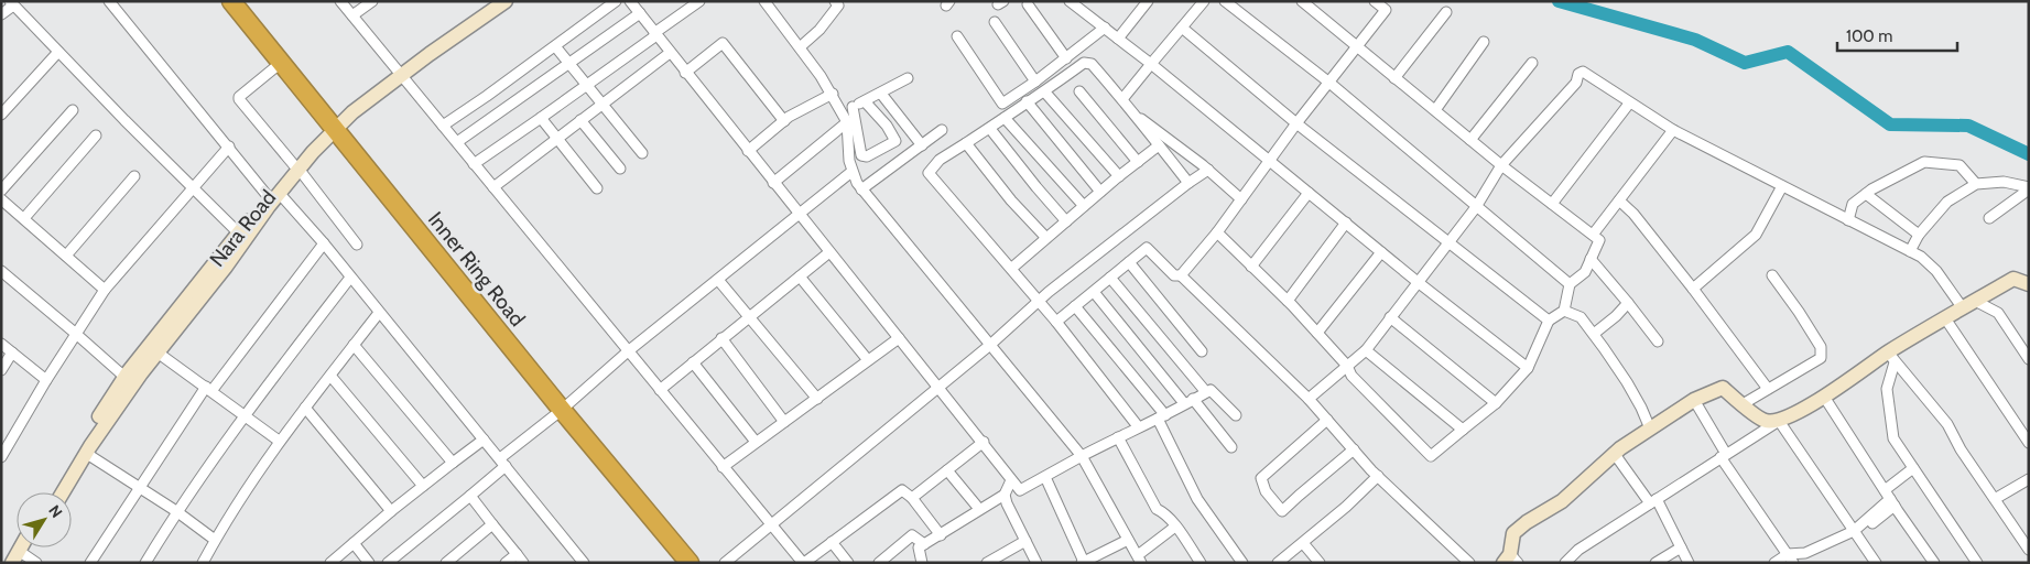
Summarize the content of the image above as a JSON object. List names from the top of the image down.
{
  "streets": {
    "highway": ["Inner Ring Road"],
    "main road": ["Nara Road"]
  },
  "crossings": [
    ["Nara Road", "Inner Ring Road"]
  ],
  "scale_bar": "100 m",
  "north": "top right"
}
